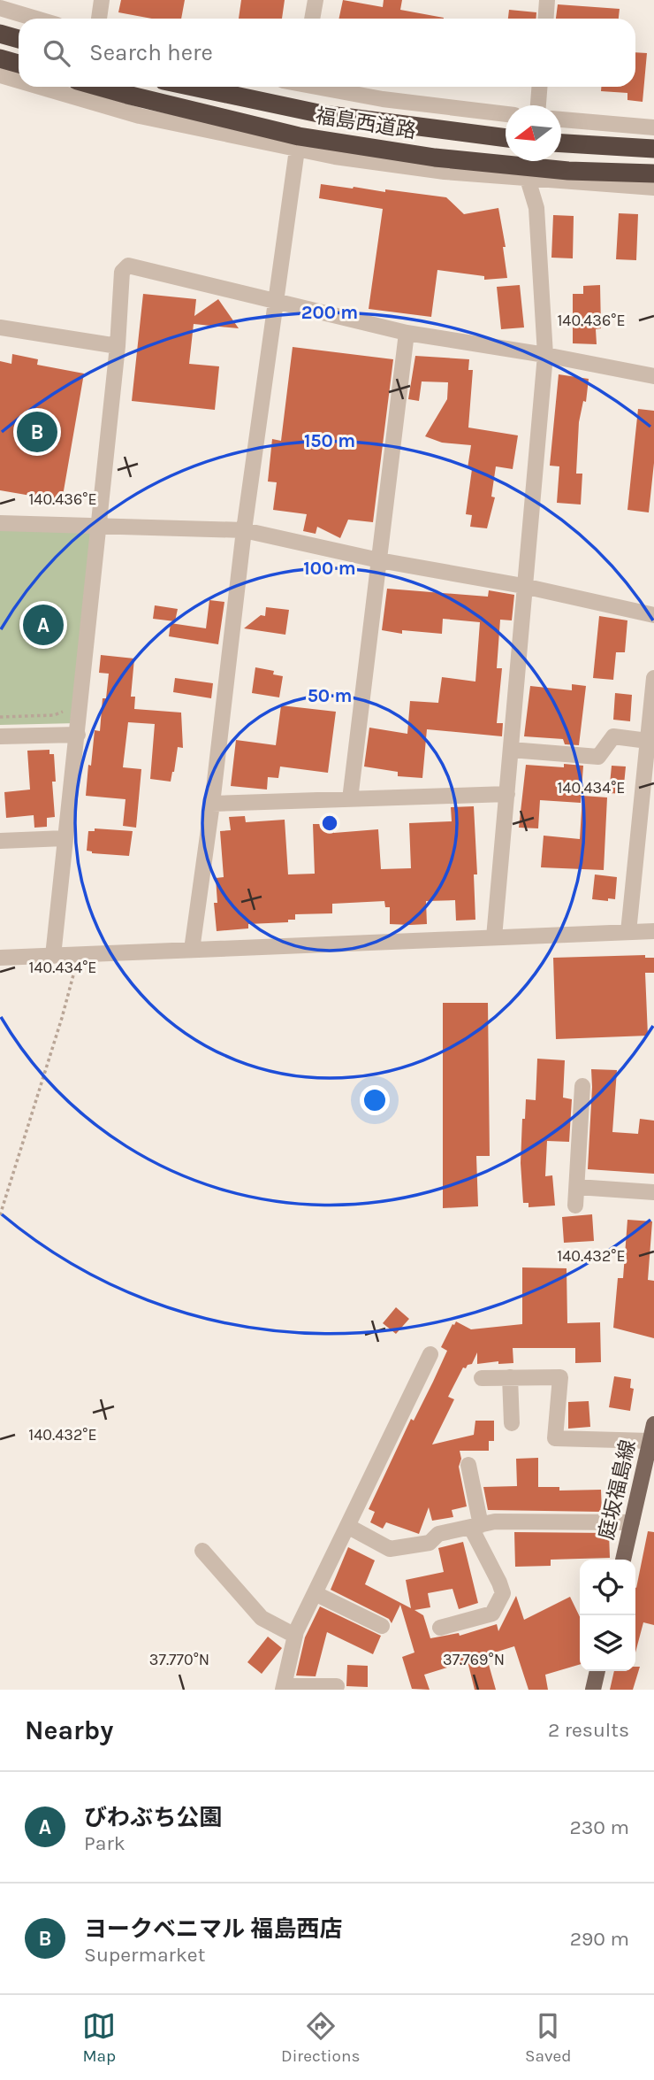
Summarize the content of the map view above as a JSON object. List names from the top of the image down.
{
  "streets": {
    "highway": ["福島西道路"],
    "main road": ["庭坂福島線"]
  },
  "north": "left",
  "page": {
    "search": "Search here",
    "pins": ["B", "A"],
    "heading": ["Nearby", "2 results"],
    "list": [
      {
        "mark": "A",
        "name": "びわぶち公園",
        "note": "Park",
        "value": "230 m"
      },
      {
        "mark": "B",
        "name": "ヨークベニマル 福島西店",
        "note": "Supermarket",
        "value": "290 m"
      }
    ],
    "nav": ["Map", "Directions", "Saved"]
  },
  "coordinates": [
    "140.436°E",
    "140.434°E",
    "140.432°E",
    "37.770°N",
    "37.769°N"
  ],
  "rings": [
    "200 m",
    "150 m",
    "100 m",
    "50 m"
  ]
}
